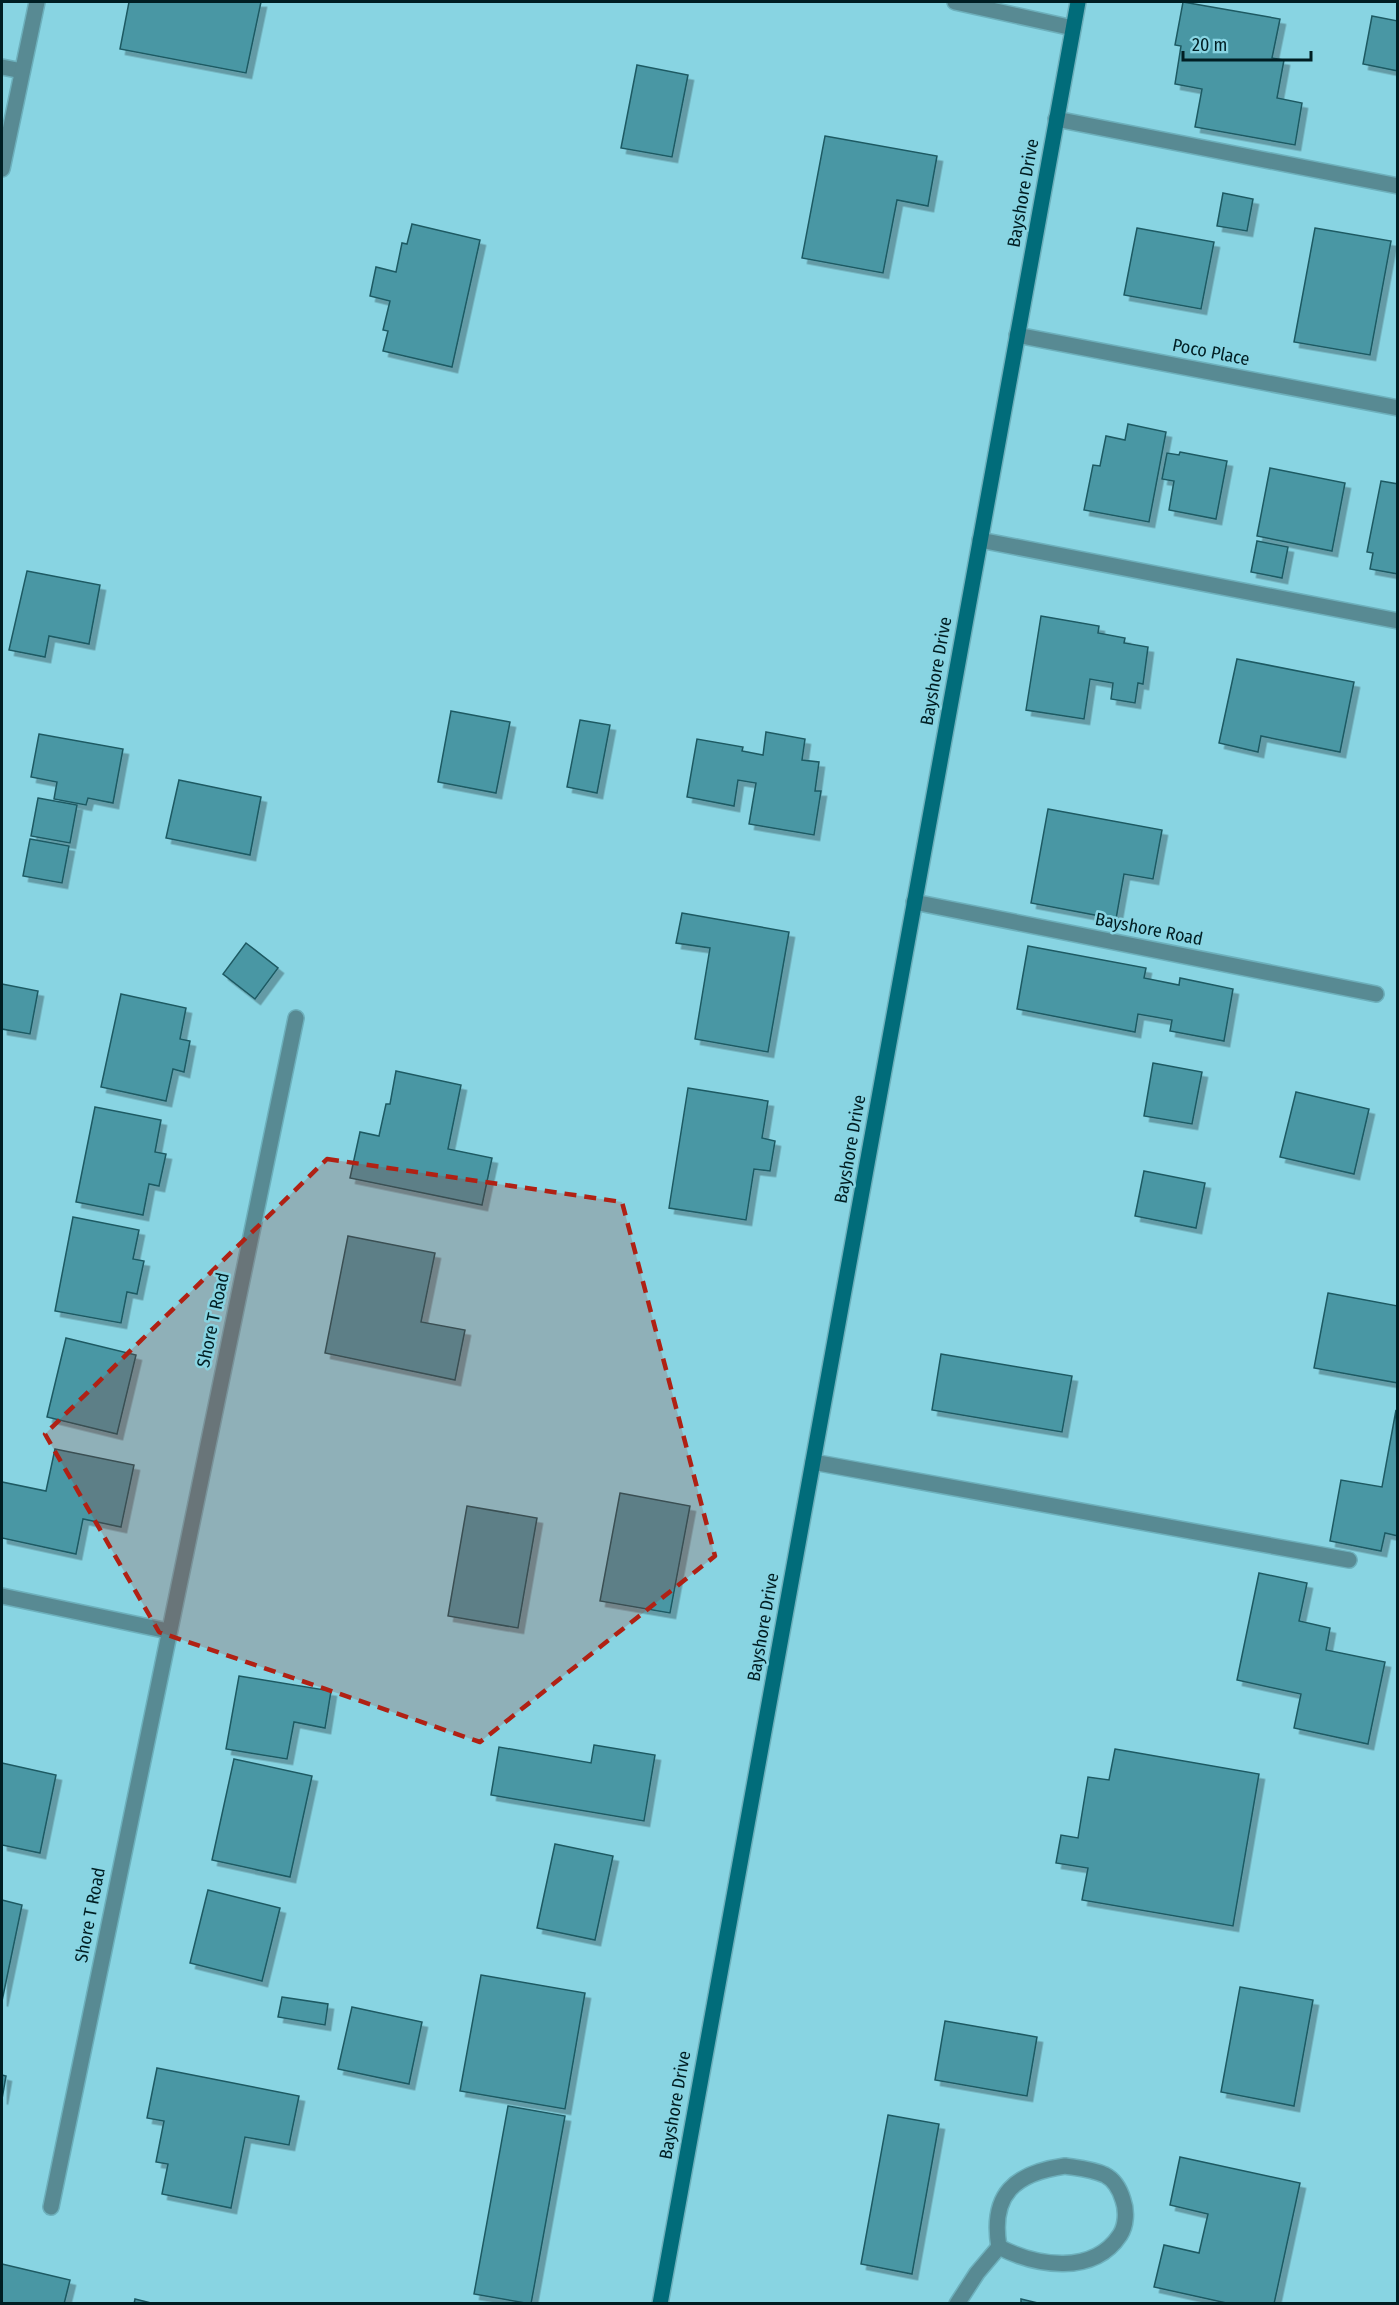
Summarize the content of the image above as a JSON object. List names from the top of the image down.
{
  "streets": {
    "street": [
      "Bayshore Drive",
      "Poco Place",
      "Bayshore Road",
      "Shore T Road"
    ]
  },
  "crossings": [
    ["Bayshore Drive", "Poco Place"],
    ["Bayshore Drive", "Bayshore Road"]
  ],
  "scale_bar": "20 m"
}
